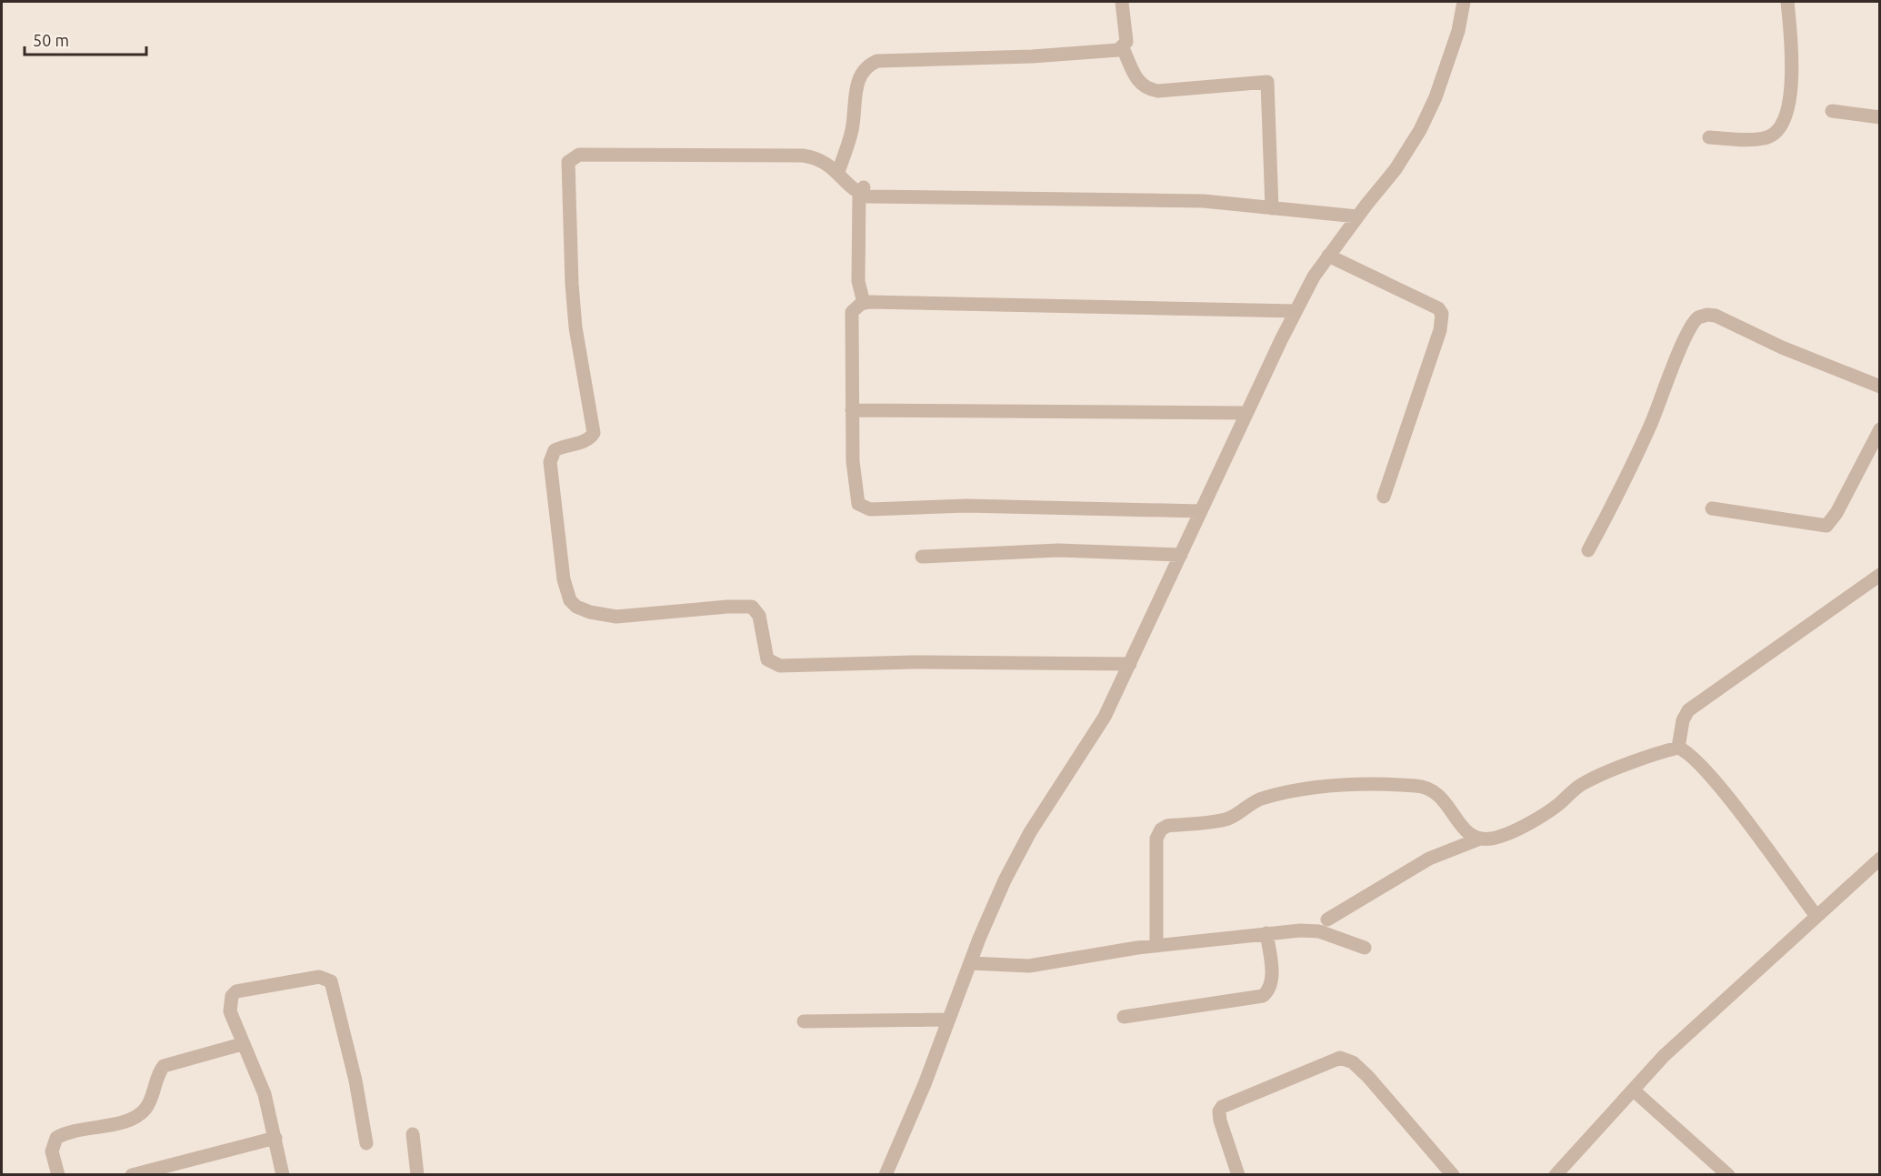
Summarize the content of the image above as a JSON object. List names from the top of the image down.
{
  "scale_bar": "50 m"
}
